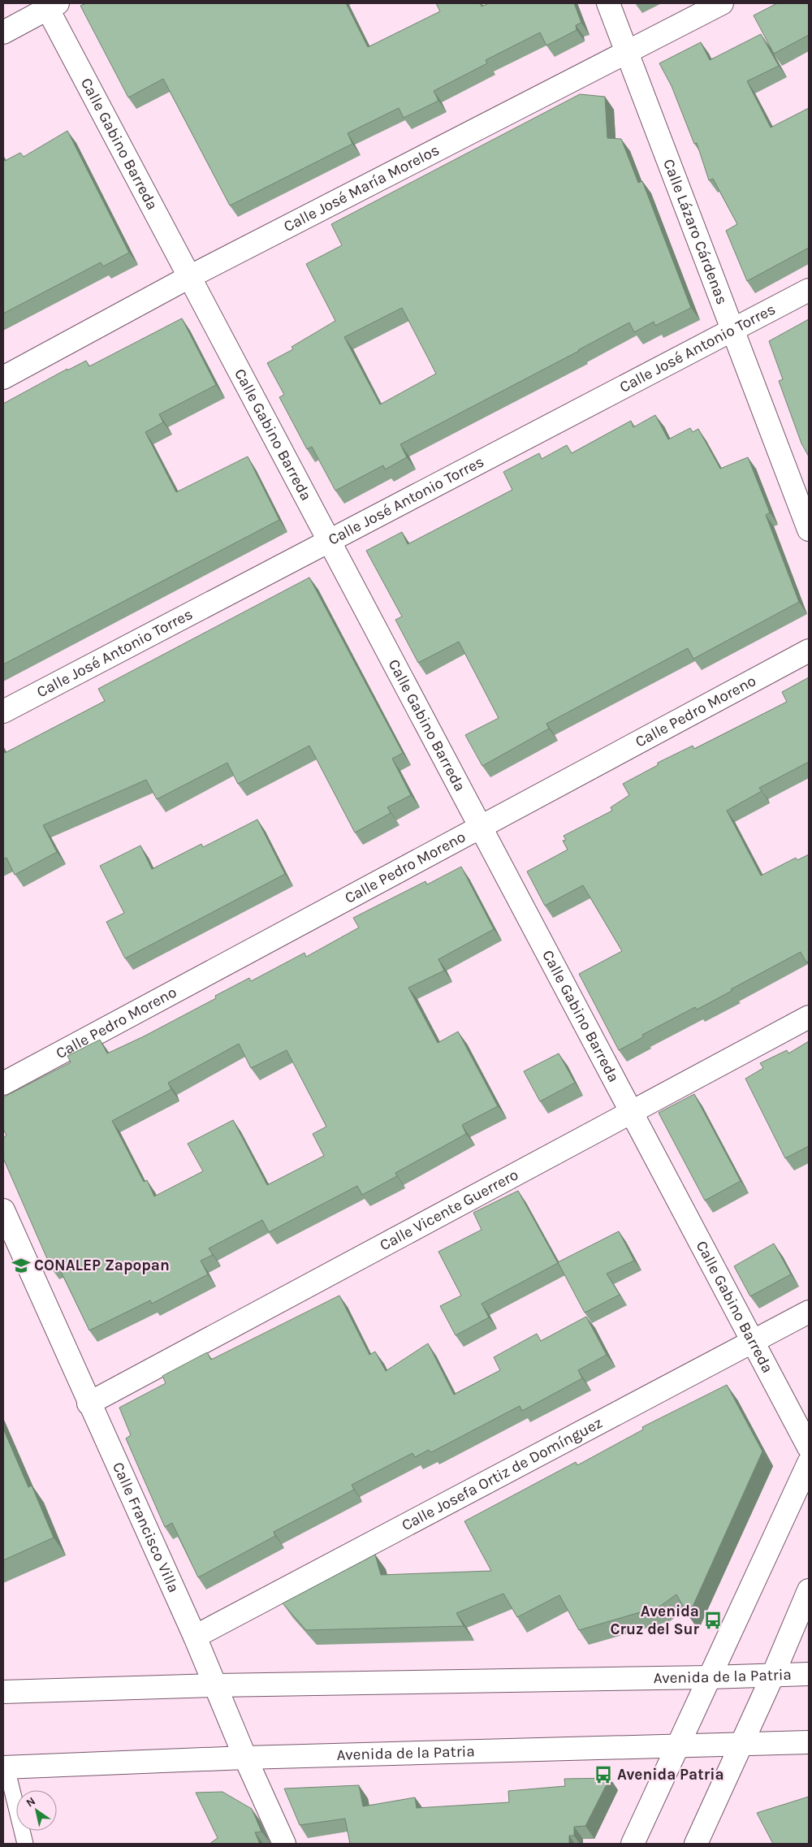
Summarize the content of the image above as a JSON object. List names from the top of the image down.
{
  "streets": {
    "street": [
      "Calle Gabino Barreda",
      "Calle José María Morelos",
      "Calle Lázaro Cárdenas",
      "Calle José Antonio Torres",
      "Calle Pedro Moreno",
      "Calle Vicente Guerrero",
      "Calle Josefa Ortiz de Domínguez",
      "Calle Francisco Villa",
      "Avenida de la Patria"
    ]
  },
  "crossings": [
    ["Calle Gabino Barreda", "Calle José María Morelos"],
    ["Calle Gabino Barreda", "Calle José Antonio Torres"],
    ["Calle Gabino Barreda", "Calle Pedro Moreno"],
    ["Calle Gabino Barreda", "Calle Vicente Guerrero"],
    ["Calle Gabino Barreda", "Calle Josefa Ortiz de Domínguez"],
    ["Calle José María Morelos", "Calle Lázaro Cárdenas"],
    ["Calle Lázaro Cárdenas", "Calle José Antonio Torres"],
    ["Calle Vicente Guerrero", "Calle Francisco Villa"],
    ["Calle Josefa Ortiz de Domínguez", "Calle Francisco Villa"],
    ["Calle Francisco Villa", "Avenida de la Patria"]
  ],
  "places": {
    "school or university": ["CONALEP Zapopan"],
    "bus stop": ["Avenida Cruz del Sur", "Avenida Patria"]
  },
  "north": "top left"
}
